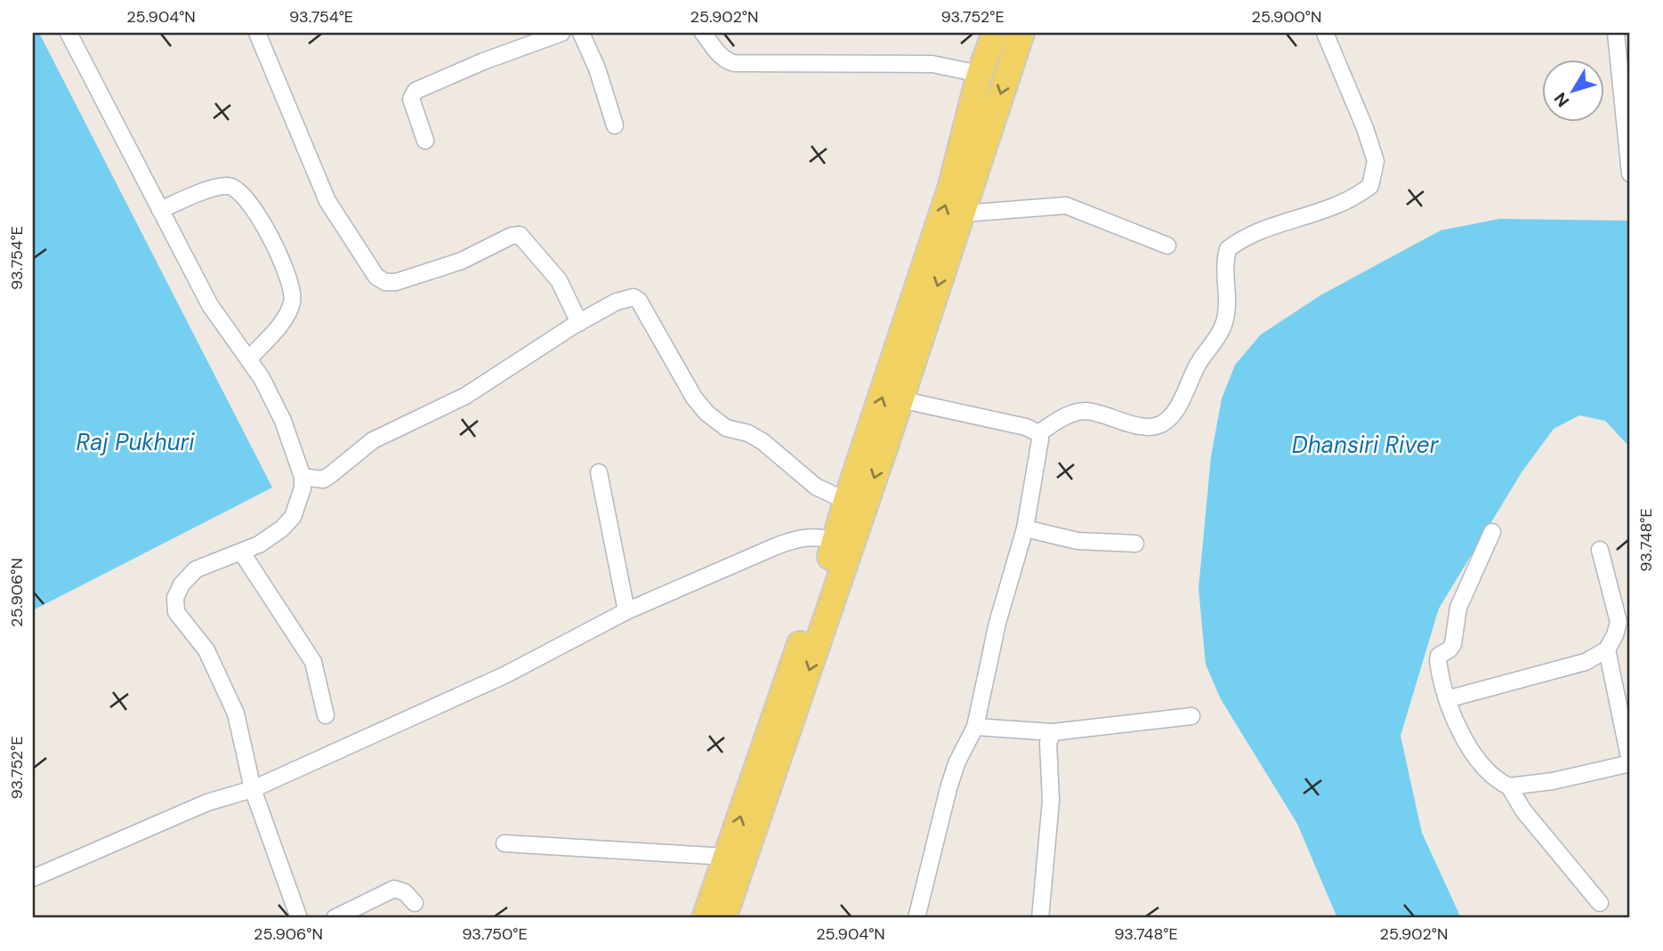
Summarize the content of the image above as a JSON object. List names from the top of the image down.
{
  "water": ["Raj Pukhuri", "Dhansiri River"],
  "north": "bottom left",
  "coordinates": [
    "25.904°N",
    "93.754°E",
    "25.902°N",
    "93.752°E",
    "25.900°N",
    "93.748°E",
    "25.906°N",
    "93.750°E"
  ]
}
